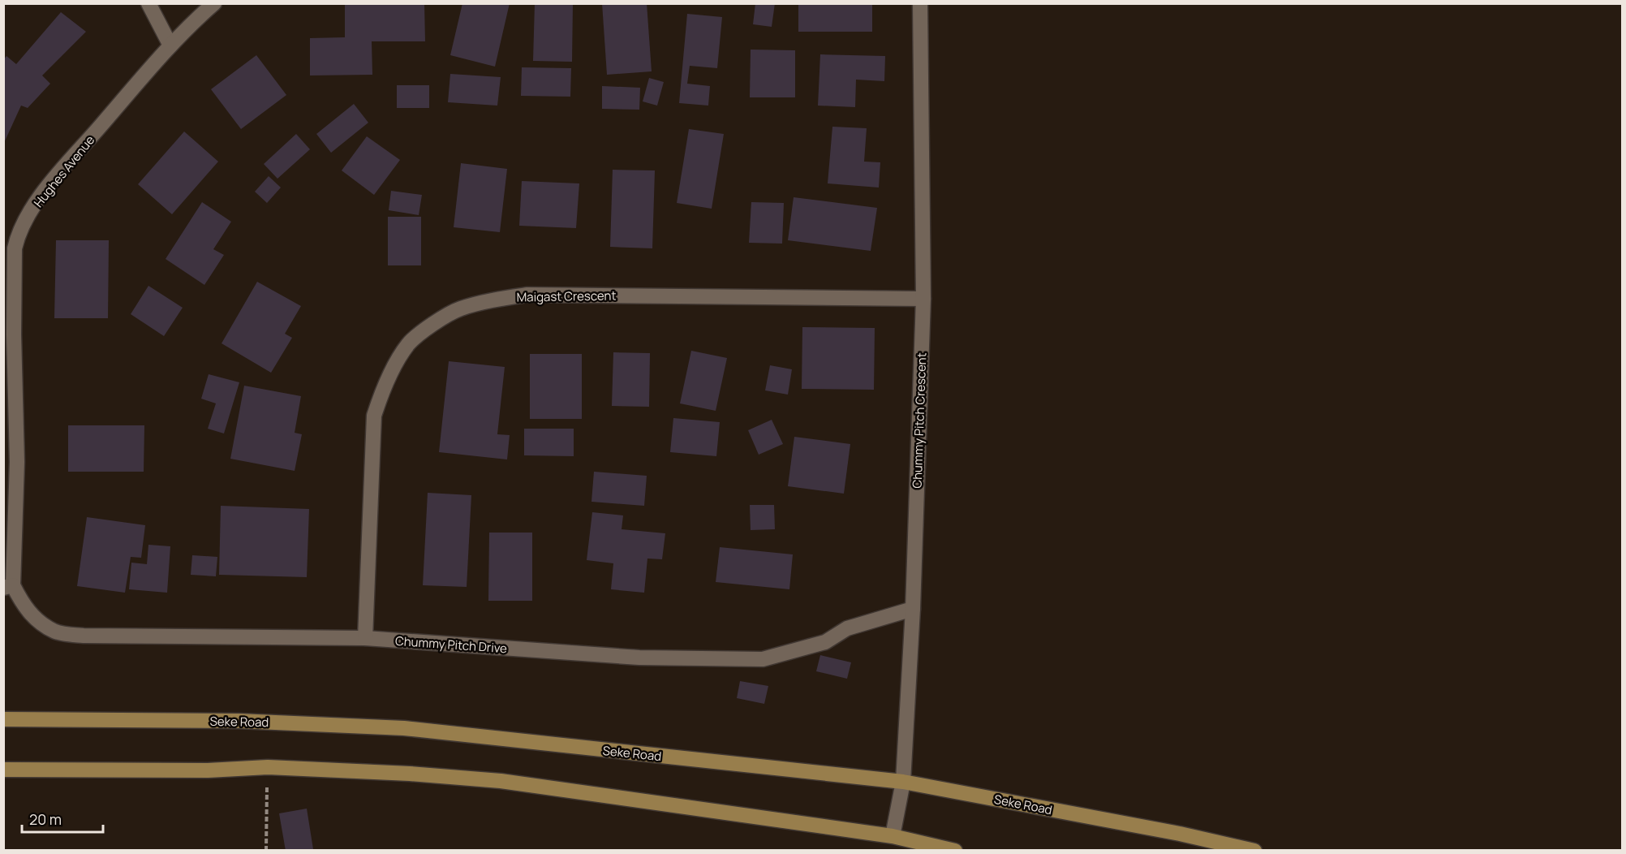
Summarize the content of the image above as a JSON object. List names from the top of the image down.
{
  "streets": {
    "main road": ["Seke Road"],
    "street": [
      "Hughes Avenue",
      "Maigast Crescent",
      "Chummy Pitch Crescent",
      "Chummy Pitch Drive"
    ]
  },
  "crossings": [
    ["Hughes Avenue", "Chummy Pitch Drive"],
    ["Maigast Crescent", "Chummy Pitch Crescent"],
    ["Maigast Crescent", "Chummy Pitch Drive"],
    ["Chummy Pitch Crescent", "Chummy Pitch Drive"],
    ["Chummy Pitch Crescent", "Seke Road"]
  ],
  "scale_bar": "20 m"
}
